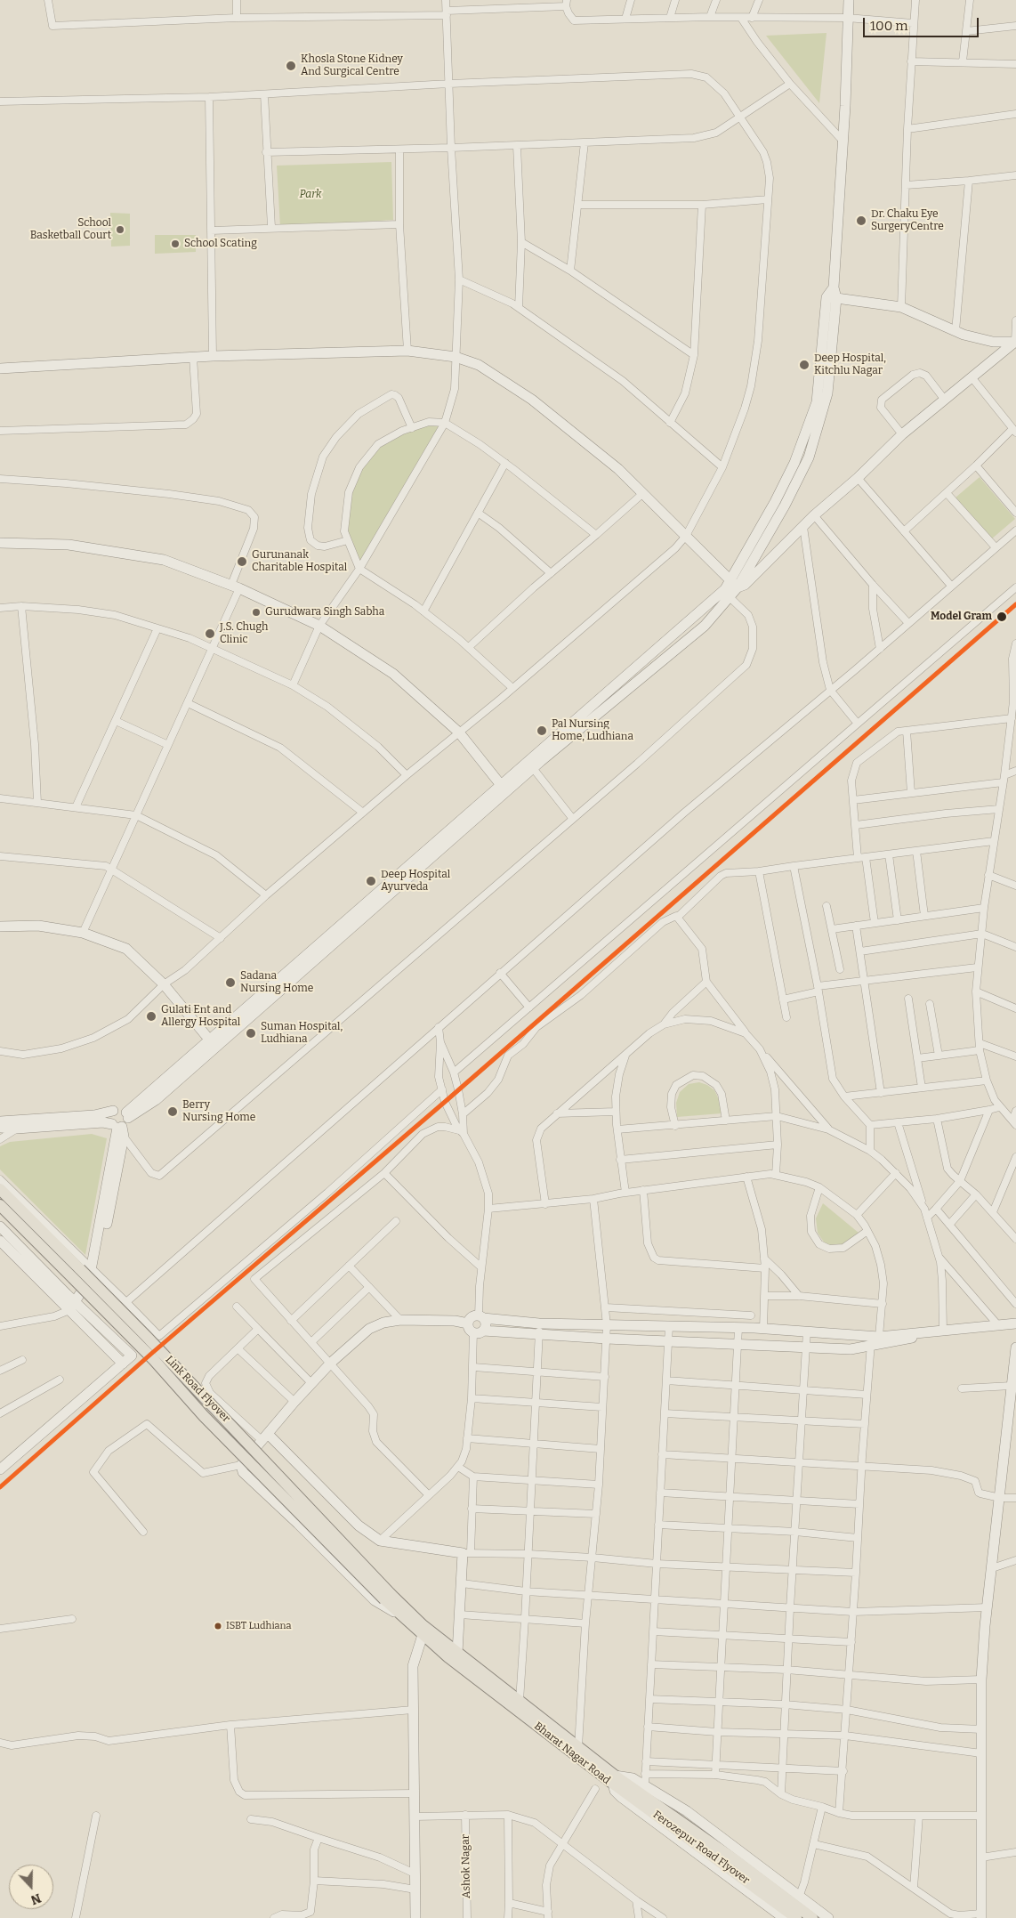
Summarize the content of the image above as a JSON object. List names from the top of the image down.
{
  "streets": {
    "main road": ["Link Road Flyover", "Bharat Nagar Road", "Ferozepur Road Flyover"],
    "street": ["Ashok Nagar"]
  },
  "crossings": [
    ["Link Road Flyover", "Bharat Nagar Road"],
    ["Bharat Nagar Road", "Ferozepur Road Flyover"]
  ],
  "parks": ["Park"],
  "places": [
    "Khosla Stone Kidney And Surgical Centre",
    "Dr. Chaku Eye SurgeryCentre",
    "School Basketball Court",
    "School Scating",
    "Deep Hospital, Kitchlu Nagar",
    "Gurunanak Charitable Hospital",
    "Gurudwara Singh Sabha",
    "Model Gram",
    "J.S. Chugh Clinic",
    "Pal Nursing Home, Ludhiana",
    "Deep Hospital Ayurveda",
    "Sadana Nursing Home",
    "Gulati Ent and Allergy Hospital",
    "Suman Hospital, Ludhiana",
    "Berry Nursing Home",
    "ISBT Ludhiana"
  ],
  "scale_bar": "100 m",
  "north": "bottom"
}
